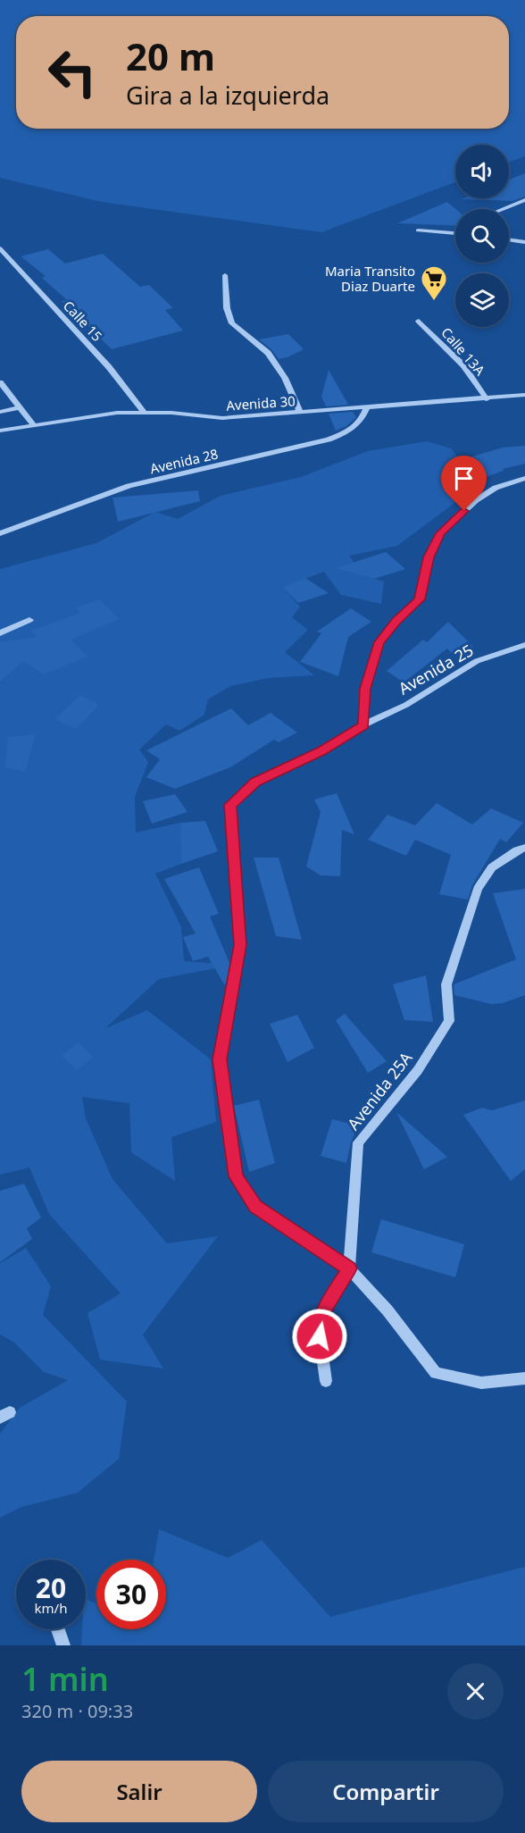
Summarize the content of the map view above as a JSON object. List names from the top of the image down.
{
  "streets": {
    "street": [
      "Calle 15",
      "Calle 13A",
      "Avenida 30",
      "Avenida 28",
      "Avenida 25",
      "Avenida 25A"
    ]
  },
  "crossings": [
    ["Calle 15", "Avenida 30"],
    ["Calle 13A", "Avenida 30"],
    ["Avenida 30", "Avenida 28"],
    ["Avenida 25", "Avenida 25A"]
  ],
  "places": {
    "supermarket": ["Maria Transito Diaz Duarte"]
  },
  "page": {
    "turn": ["20 m", "Gira a la izquierda"],
    "speed": "20 km/h",
    "limit": "30",
    "heading": ["1 min", "320 m · 09:33"],
    "buttons": ["Salir", "Compartir"]
  }
}
